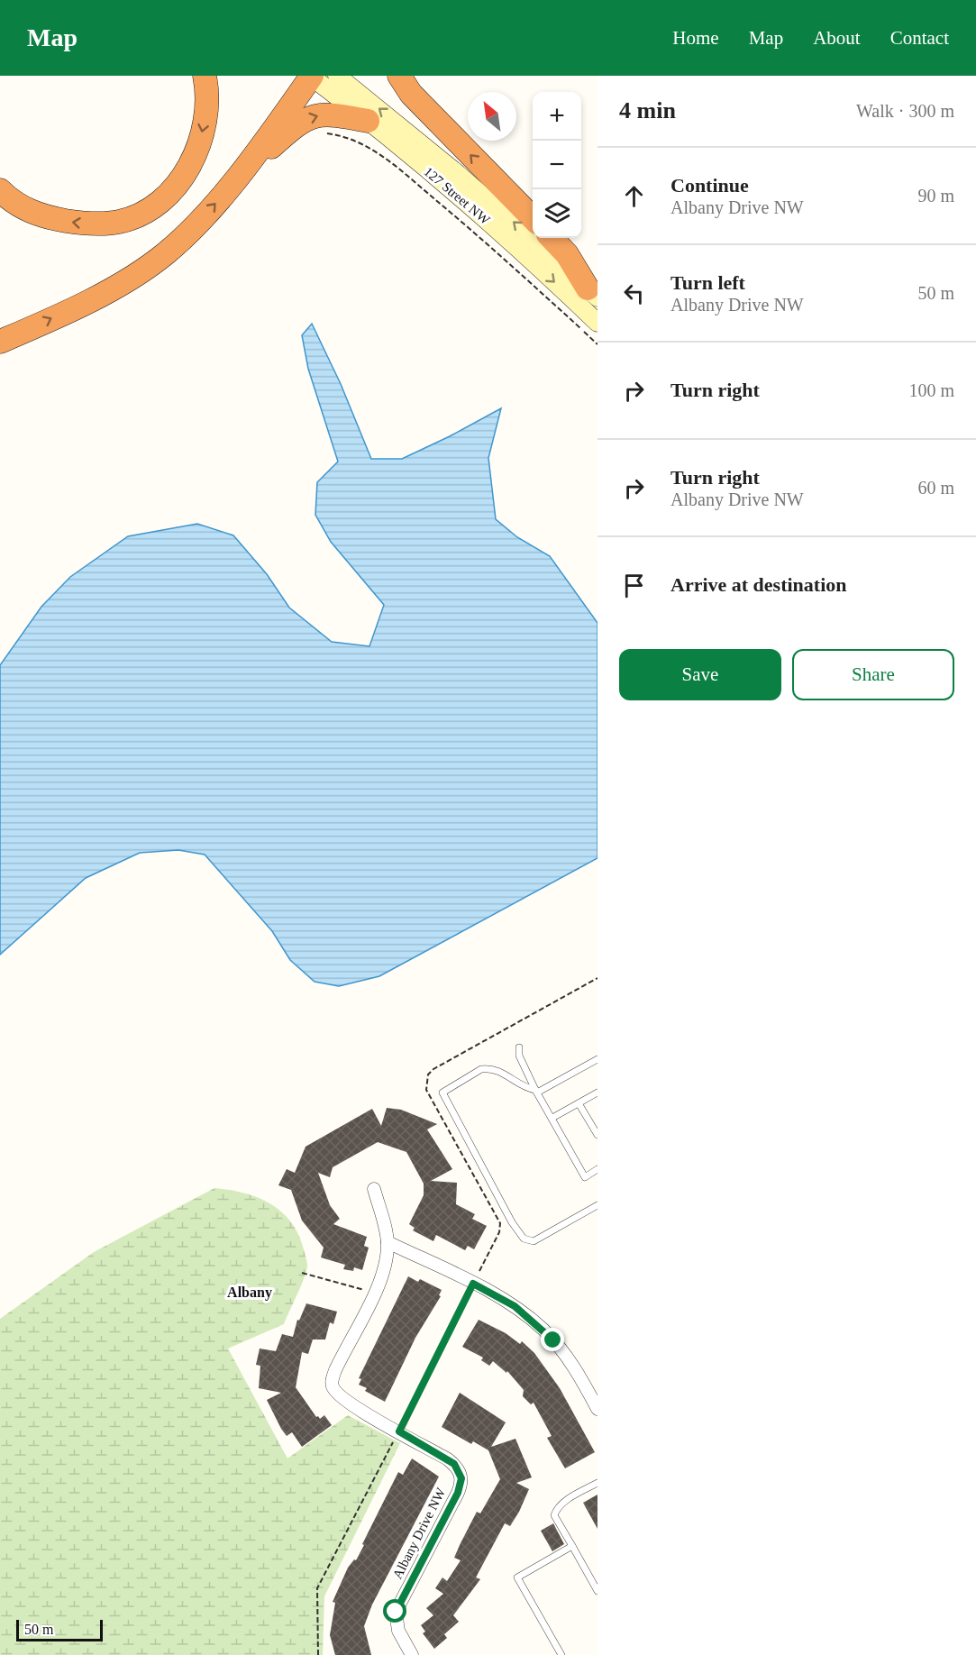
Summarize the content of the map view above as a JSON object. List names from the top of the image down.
{
  "streets": {
    "main road": ["127 Street NW"],
    "street": ["Albany Drive NW"]
  },
  "districts": ["Albany"],
  "scale_bar": "50 m",
  "north": "top left",
  "page": {
    "header": "Map",
    "nav": [
      "Home",
      "Map",
      "About",
      "Contact"
    ],
    "heading": ["4 min", "Walk · 300 m"],
    "map_buttons": ["+", "−"],
    "list": [
      ["Continue", "Albany Drive NW", "90 m"],
      ["Turn left", "Albany Drive NW", "50 m"],
      ["Turn right", "100 m"],
      ["Turn right", "Albany Drive NW", "60 m"],
      "Arrive at destination"
    ],
    "buttons": ["Save", "Share"],
    "scale": "50 m"
  }
}
